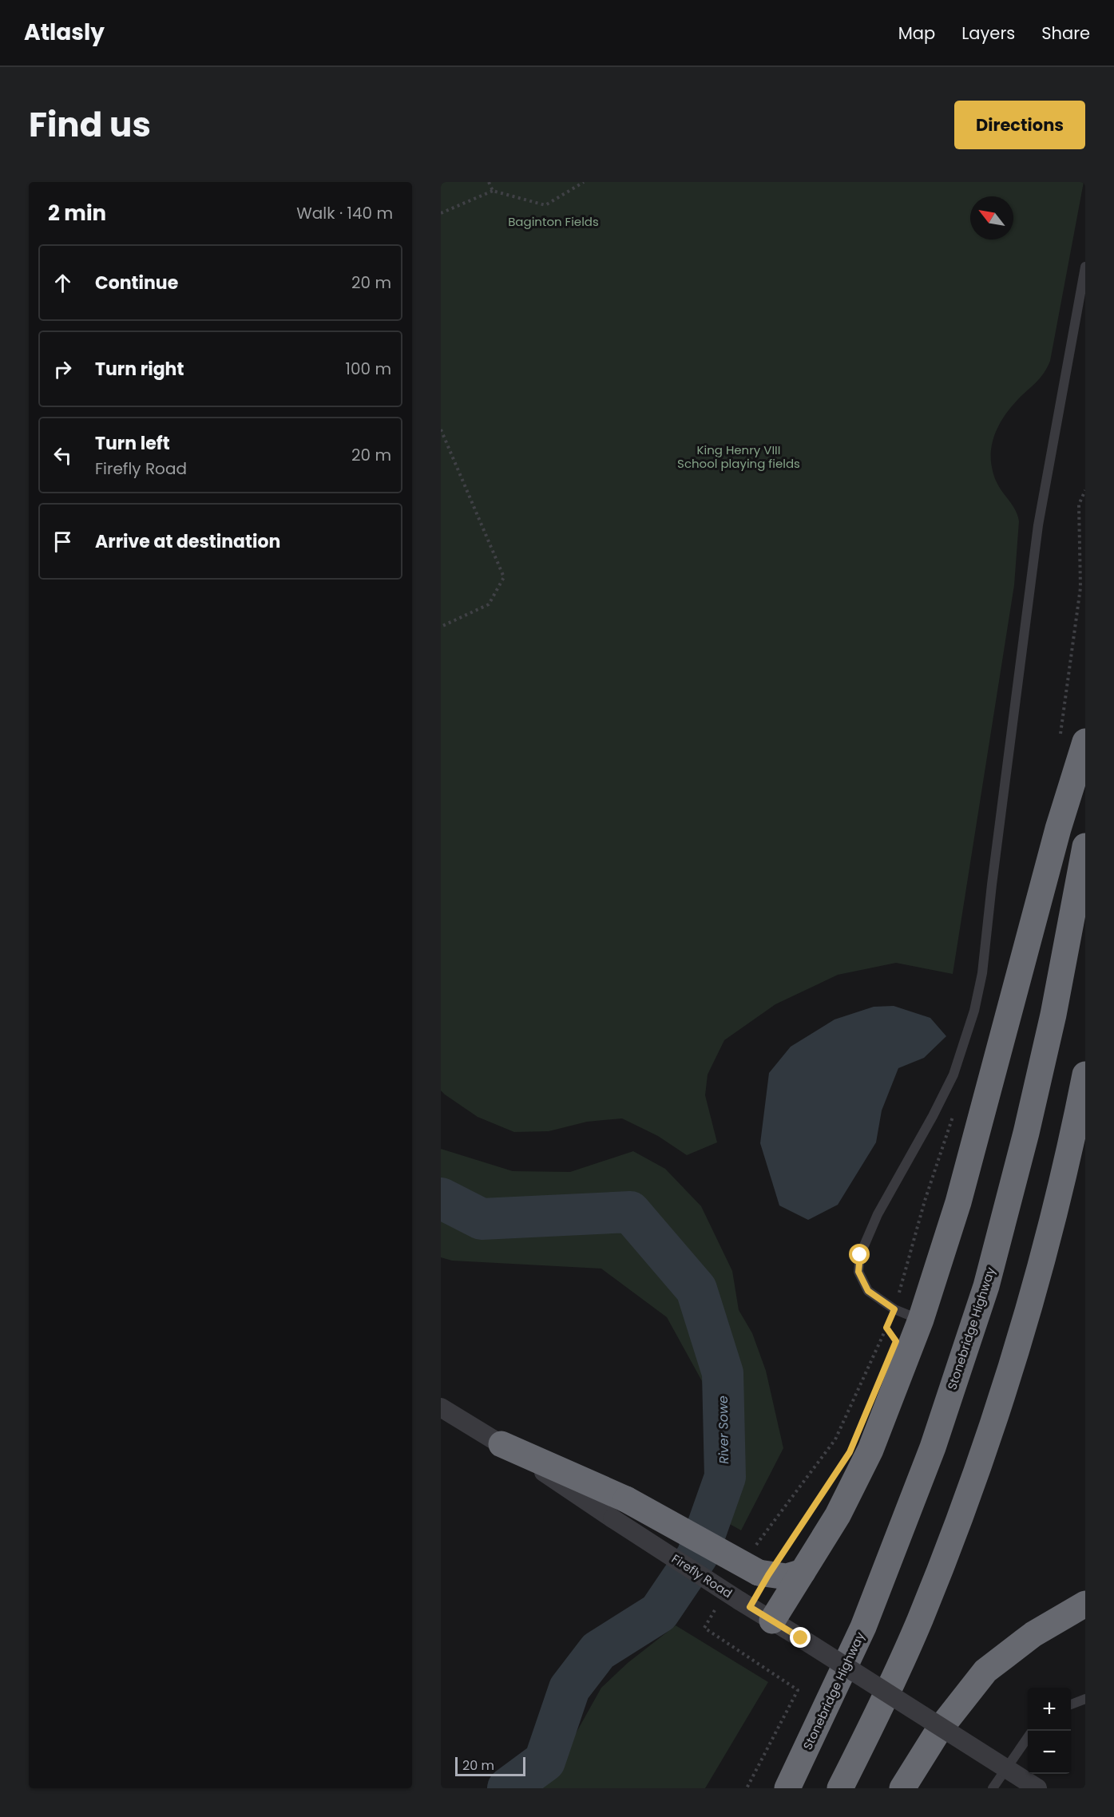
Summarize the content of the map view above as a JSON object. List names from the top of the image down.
{
  "streets": {
    "highway": ["Stonebridge Highway"],
    "street": ["Firefly Road"]
  },
  "water": ["River Sowe"],
  "parks": ["Baginton Fields", "King Henry VIII School playing fields"],
  "scale_bar": "20 m",
  "north": "top left",
  "page": {
    "header": "Atlasly",
    "nav": ["Map", "Layers", "Share"],
    "title": "Find us",
    "buttons": "Directions",
    "heading": ["2 min", "Walk · 140 m"],
    "list": [
      ["Continue", "20 m"],
      ["Turn right", "100 m"],
      ["Turn left", "Firefly Road", "20 m"],
      "Arrive at destination"
    ],
    "map_buttons": ["+", "−"],
    "scale": "20 m"
  }
}
